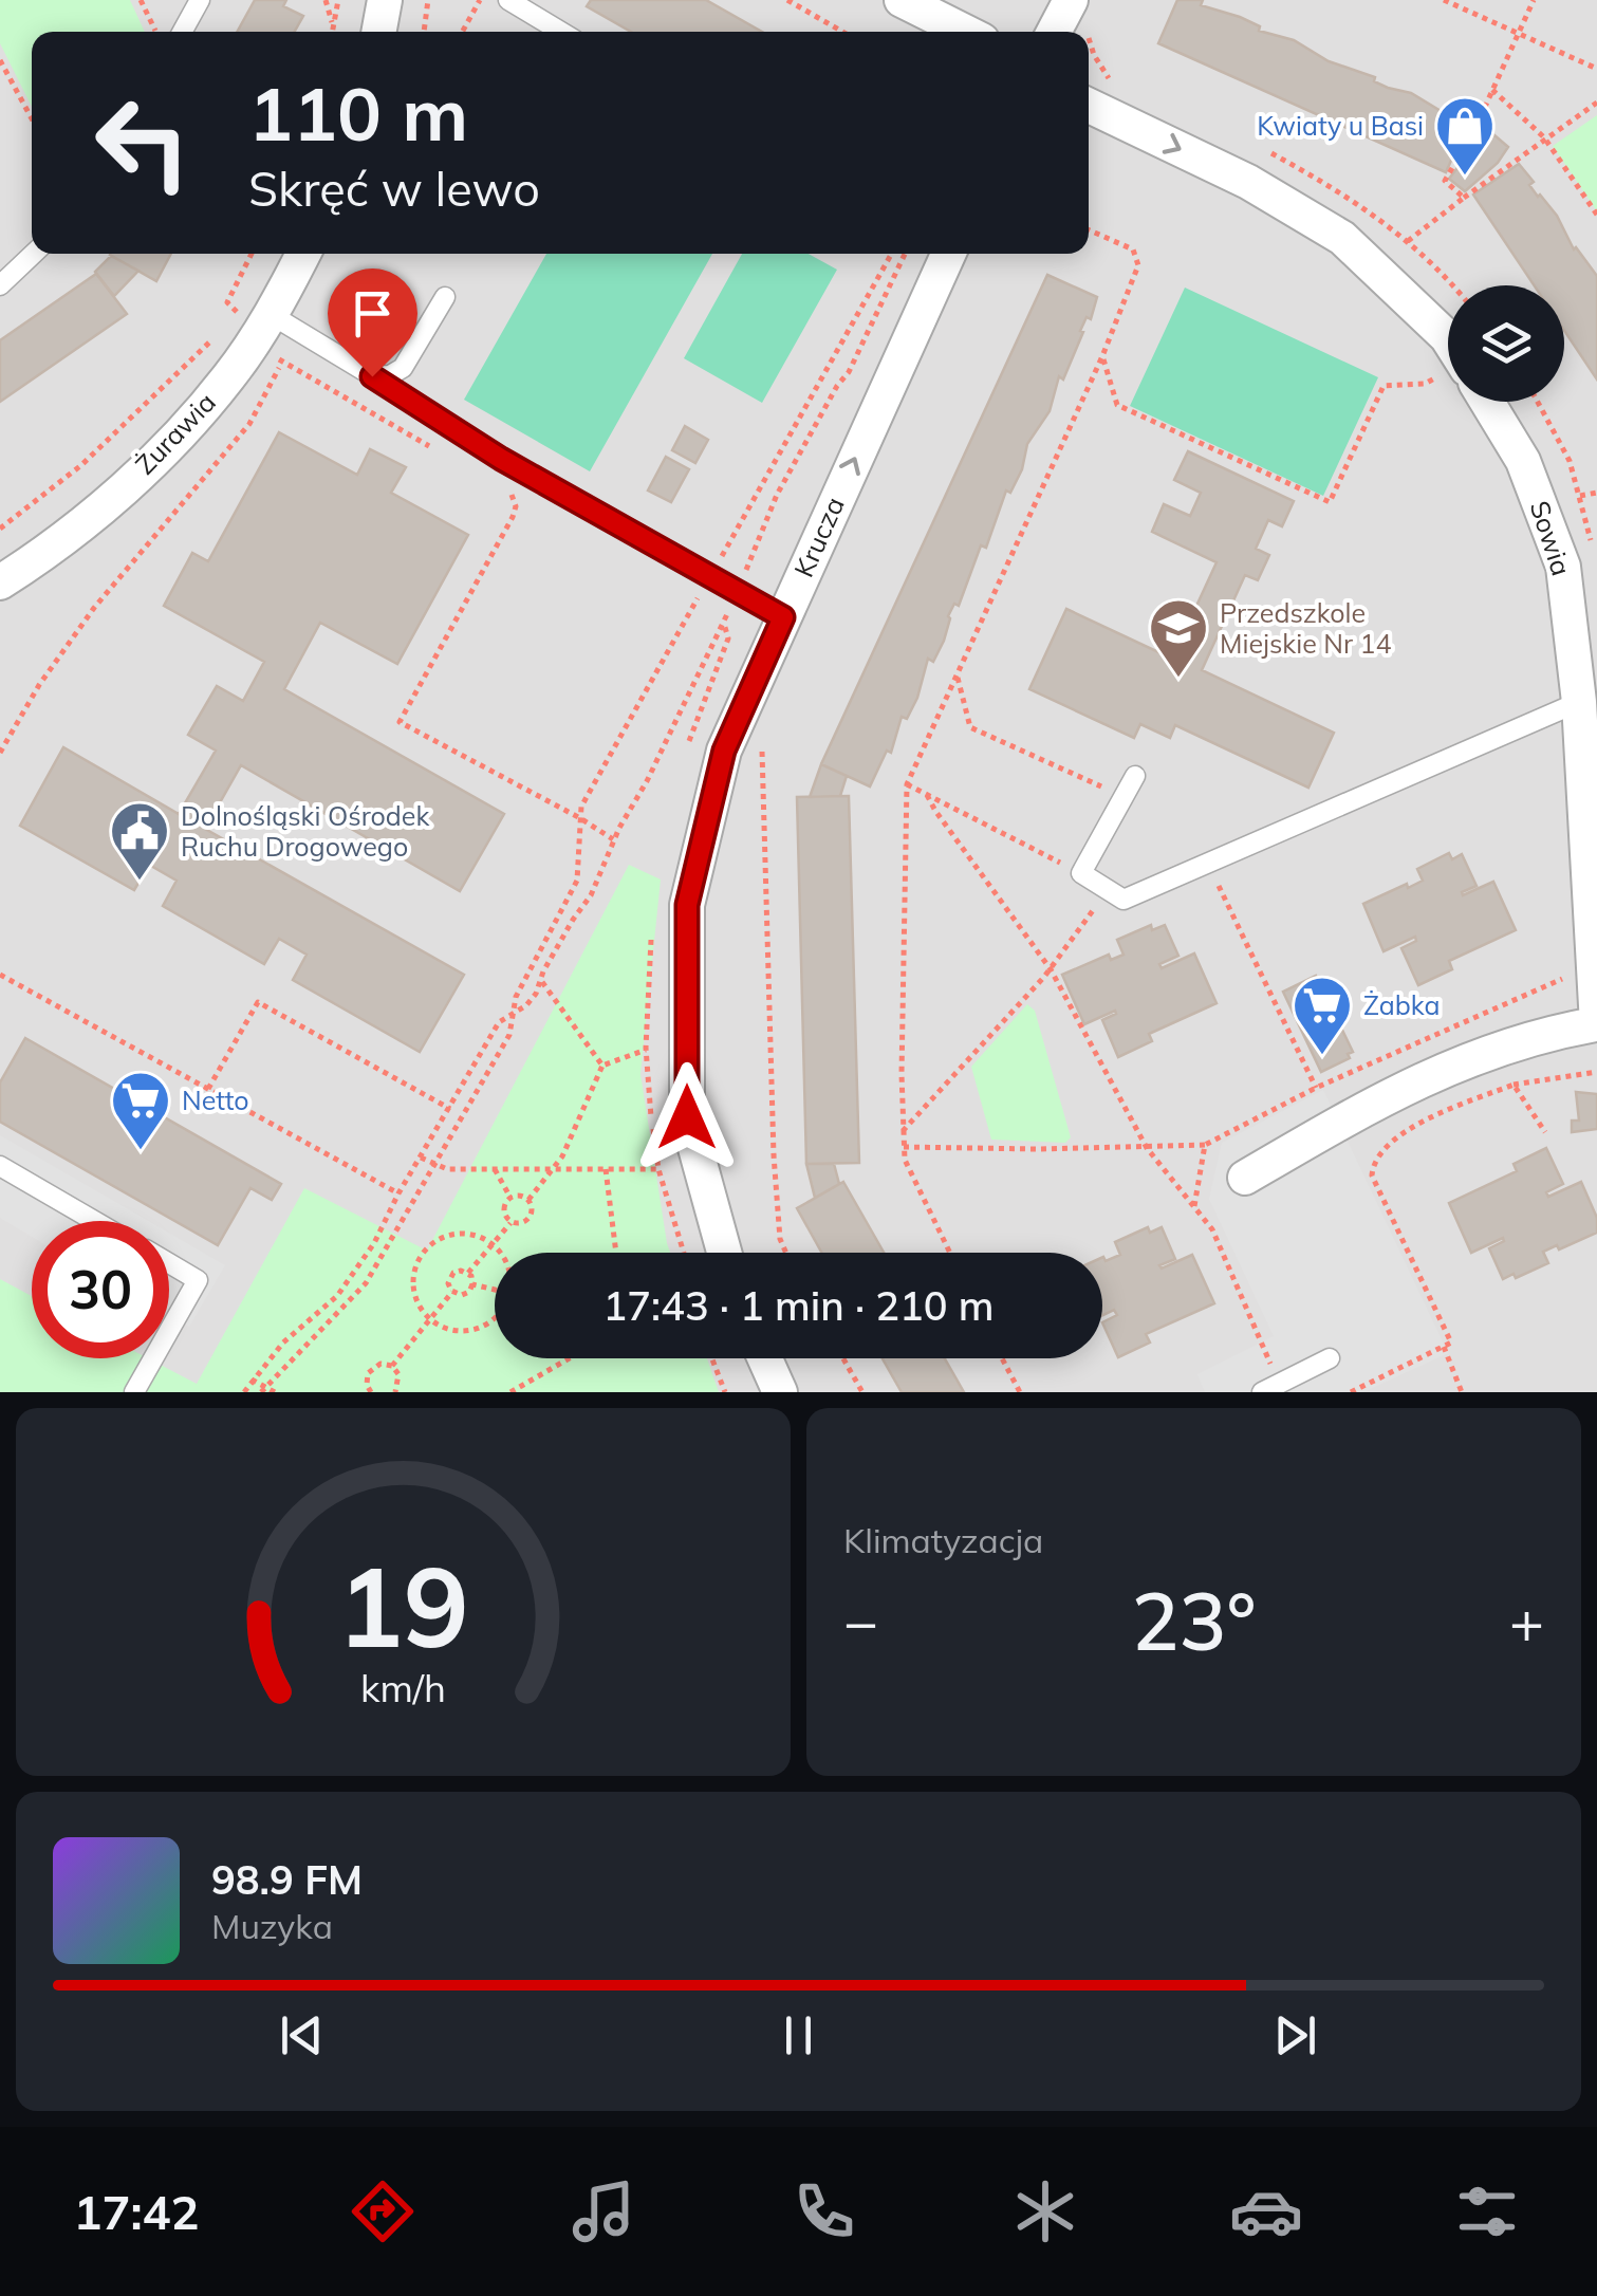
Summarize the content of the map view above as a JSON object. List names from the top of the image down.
{
  "streets": {
    "street": ["Żurawia", "Krucza", "Sowia"]
  },
  "one_way": ["Krucza"],
  "places": {
    "shop": ["Kwiaty u Basi"],
    "school or university": ["Przedszkole Miejskie Nr 14"],
    "public building": ["Dolnośląski Ośrodek Ruchu Drogowego"],
    "supermarket": ["Żabka", "Netto"]
  },
  "page": {
    "turn": ["110 m", "Skręć w lewo"],
    "limit": "30",
    "trip": "17:43 · 1 min · 210 m",
    "tile": "Klimatyzacja",
    "heat": ["−", "23°", "+"],
    "song": ["98.9 FM", "Muzyka"],
    "tabs": "17:42",
    "gauge": ["19", "km/h"]
  }
}
